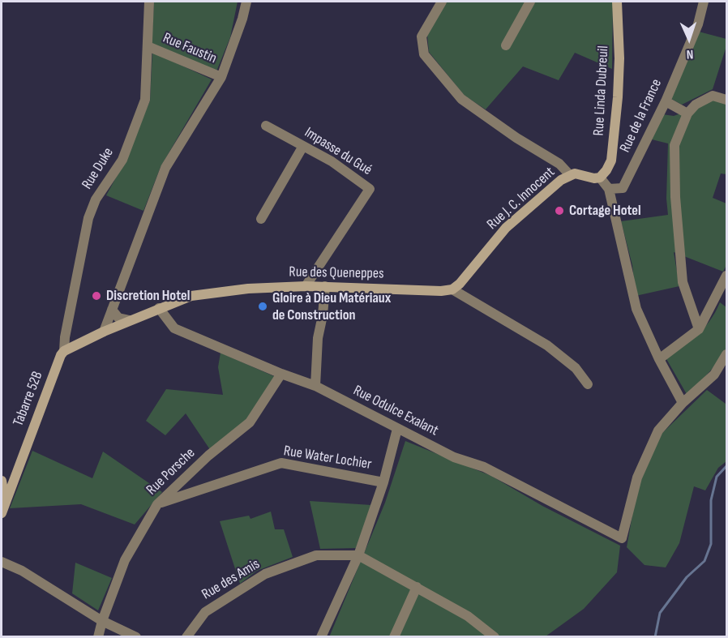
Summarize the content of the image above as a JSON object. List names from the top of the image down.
{
  "streets": {
    "street": [
      "Rue Faustin",
      "Rue Linda Dubreuil",
      "Rue de la France",
      "Impasse du Gué",
      "Rue Duke",
      "Rue J. C. Innocent",
      "Rue des Queneppes",
      "Tabarre 52B",
      "Rue Odulce Exalant",
      "Rue Water Lochier",
      "Rue Porsche",
      "Rue des Amis"
    ]
  },
  "crossings": [
    ["Rue Faustin", "Rue Duke"],
    ["Rue Linda Dubreuil", "Rue J. C. Innocent"],
    ["Impasse du Gué", "Rue des Queneppes"],
    ["Rue Duke", "Rue des Queneppes"],
    ["Rue Duke", "Tabarre 52B"],
    ["Rue J. C. Innocent", "Rue des Queneppes"],
    ["Rue des Queneppes", "Tabarre 52B"],
    ["Rue des Queneppes", "Rue Odulce Exalant"],
    ["Rue Odulce Exalant", "Rue Porsche"],
    ["Rue Water Lochier", "Rue Porsche"]
  ],
  "places": ["Cortage Hotel", "Discretion Hotel", "Gloire à Dieu Matériaux de Construction"],
  "north": "bottom"
}
